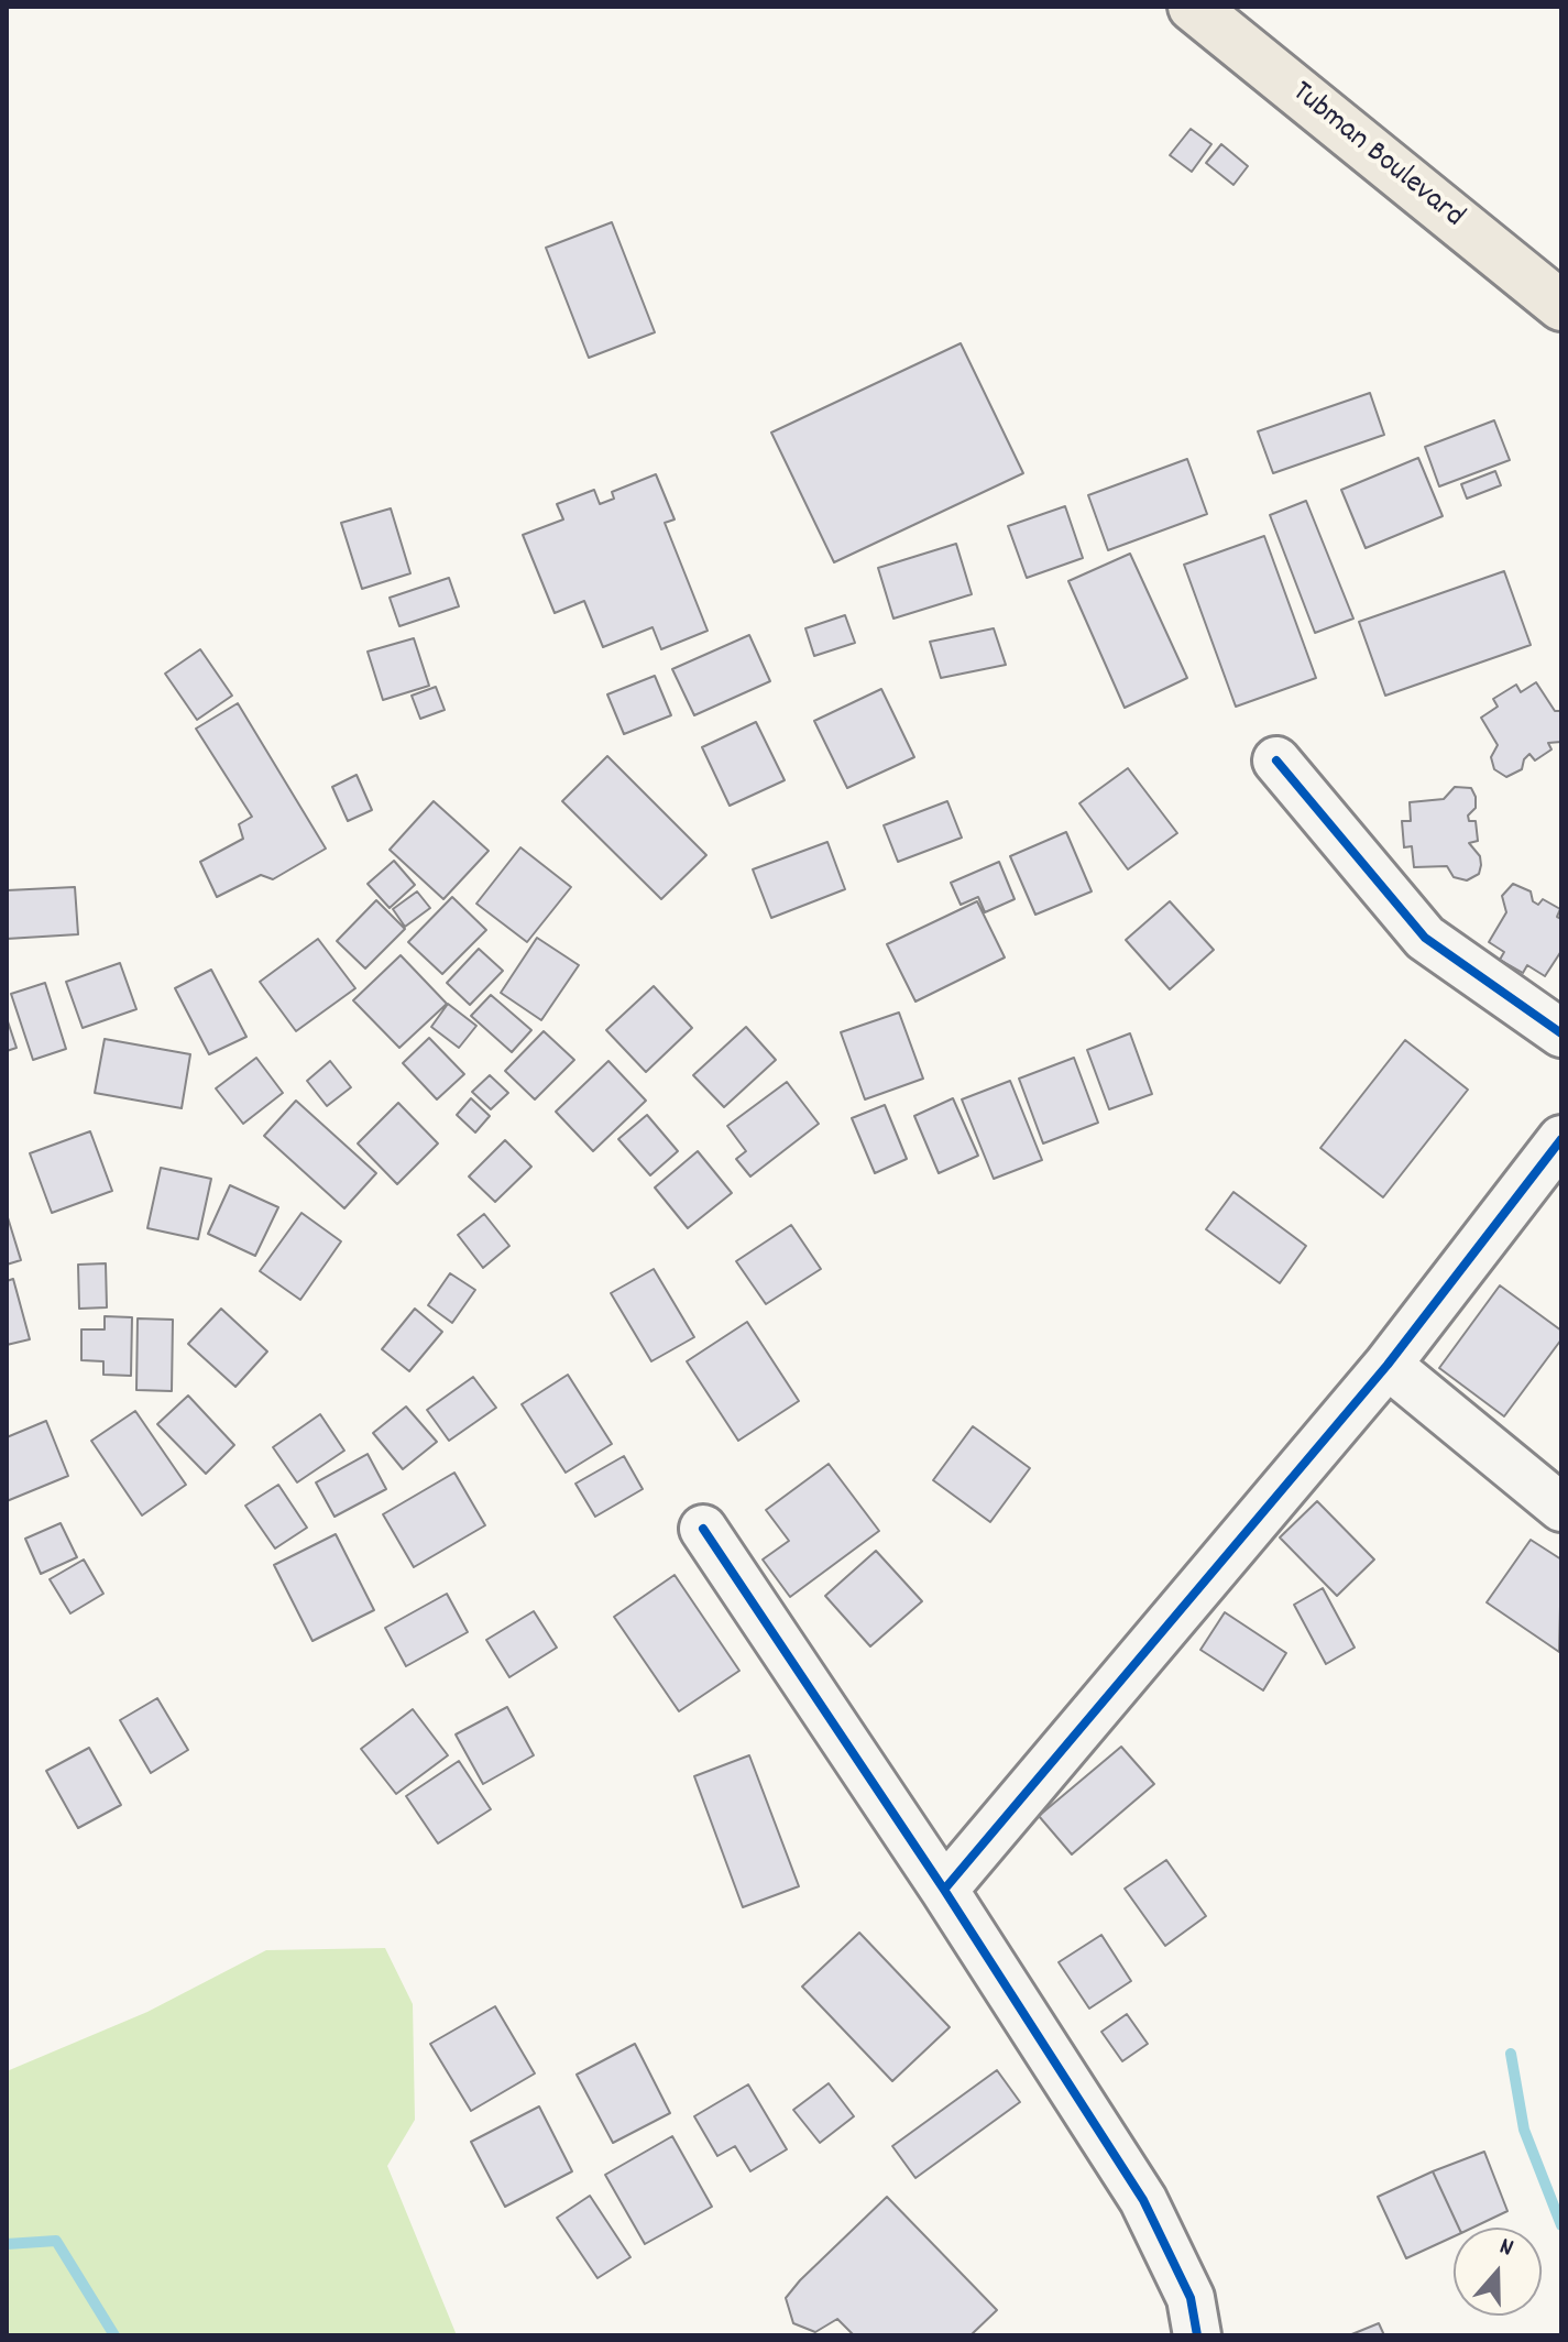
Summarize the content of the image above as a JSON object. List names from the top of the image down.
{
  "streets": {
    "highway": ["Tubman Boulevard"]
  },
  "north": "top"
}
